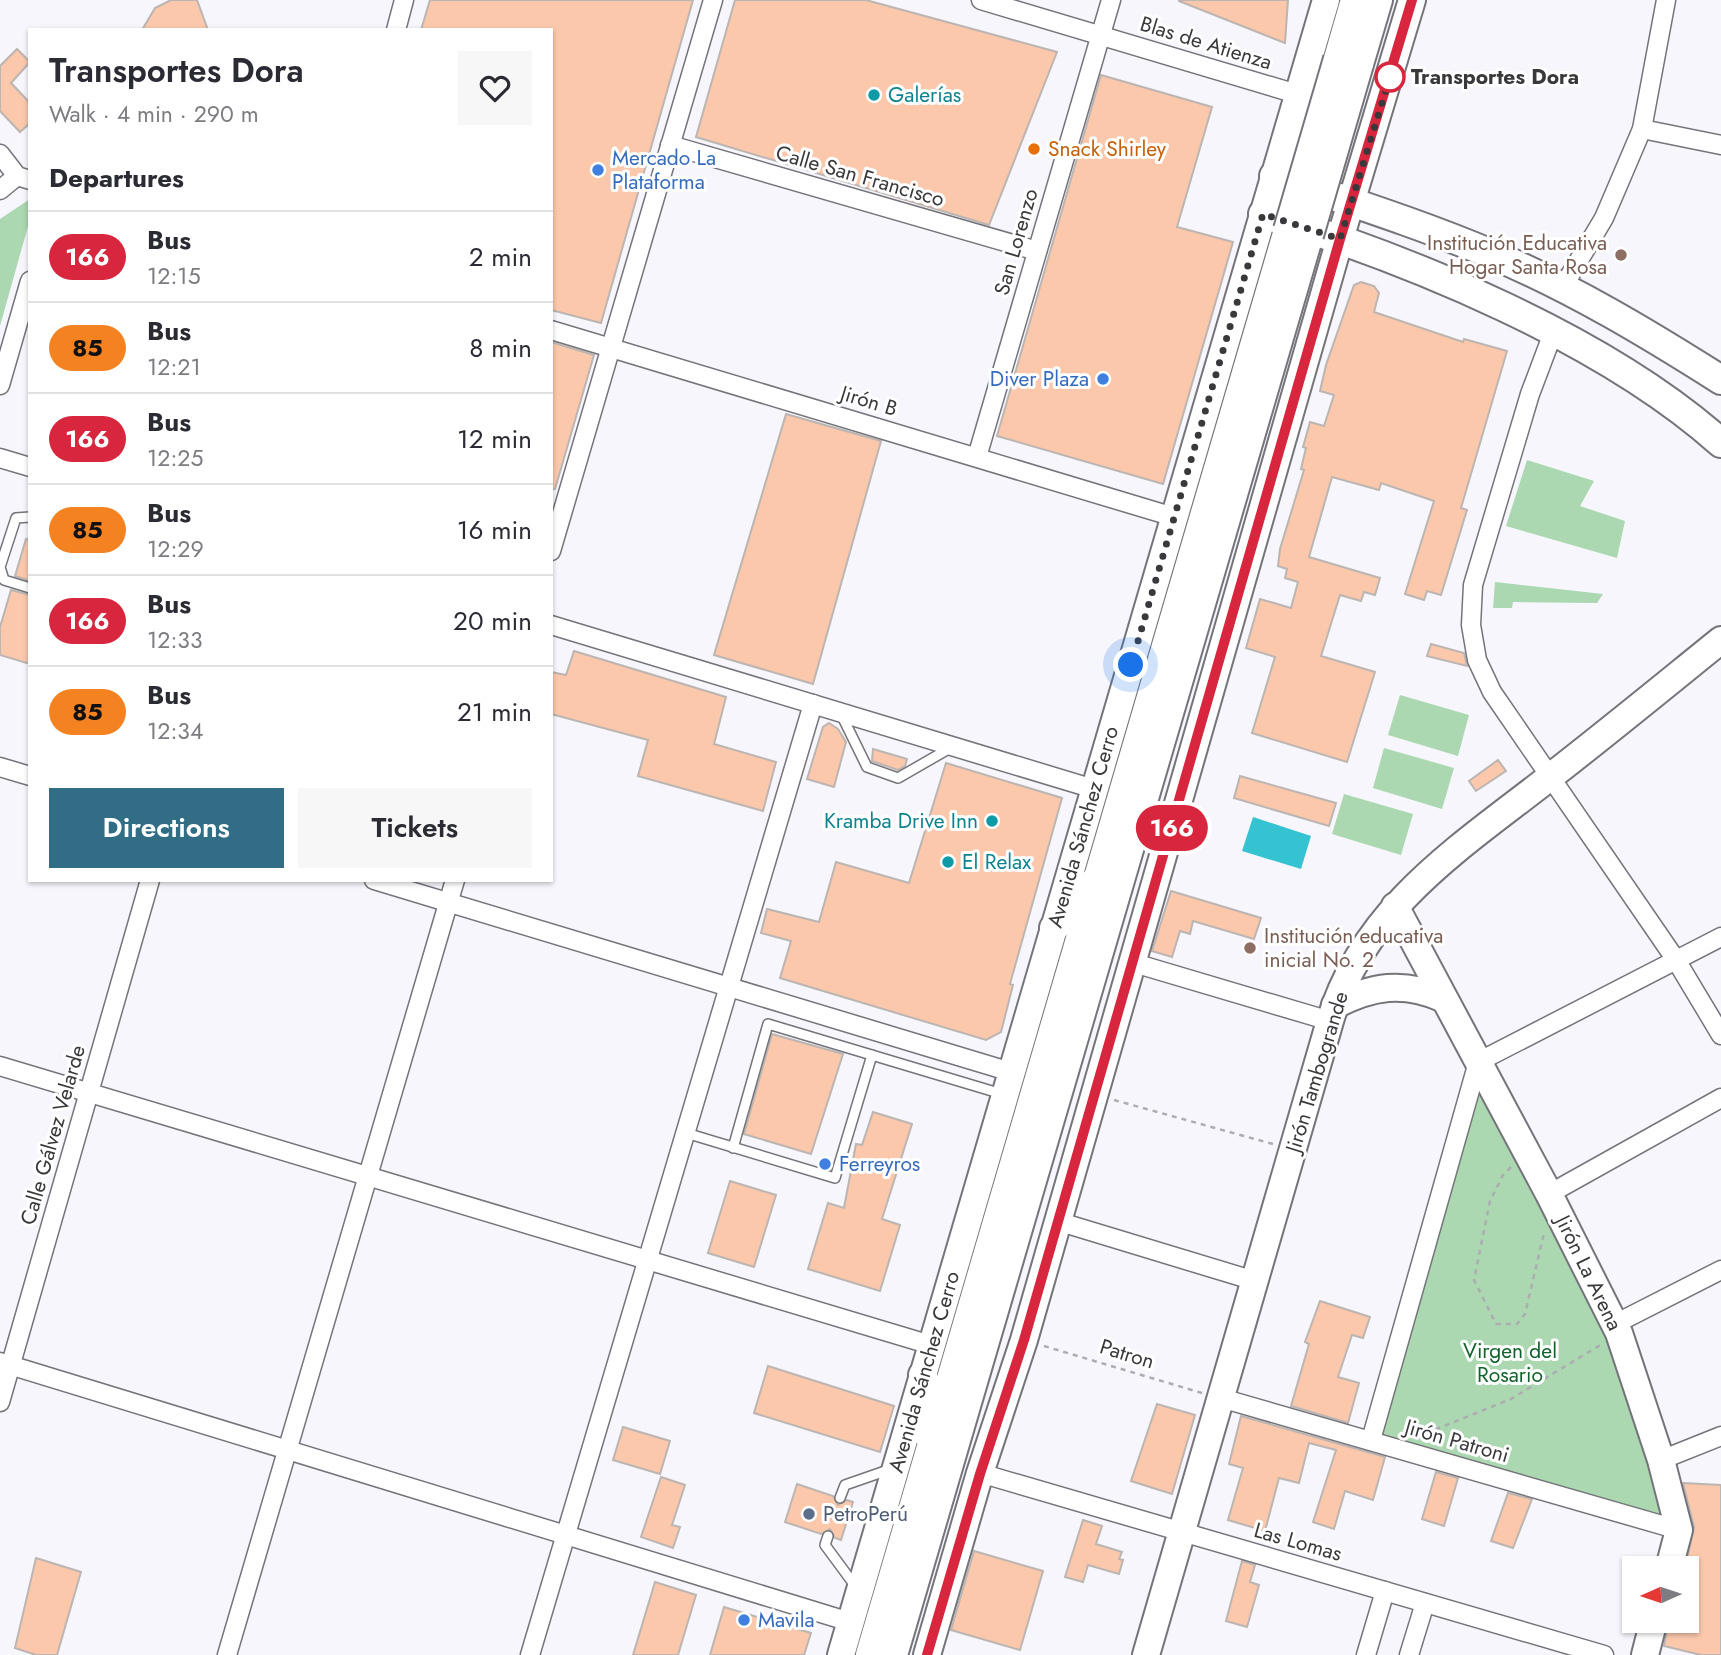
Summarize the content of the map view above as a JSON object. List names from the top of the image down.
{
  "streets": {
    "main road": ["Avenida Sánchez Cerro", "Jirón Tambogrande", "Jirón La Arena"],
    "street": [
      "Blas de Atienza",
      "Calle San Francisco",
      "San Lorenzo",
      "Jirón B",
      "Calle Gálvez Velarde",
      "Jirón Patroni",
      "Las Lomas"
    ],
    "path": ["Patron"]
  },
  "crossings": [
    ["Blas de Atienza", "San Lorenzo"],
    ["Blas de Atienza", "Avenida Sánchez Cerro"],
    ["Calle San Francisco", "San Lorenzo"],
    ["San Lorenzo", "Jirón B"],
    ["Jirón B", "Avenida Sánchez Cerro"],
    ["Jirón Tambogrande", "Jirón La Arena"],
    ["Jirón Tambogrande", "Patron"],
    ["Jirón Tambogrande", "Jirón Patroni"],
    ["Jirón Tambogrande", "Las Lomas"],
    ["Jirón La Arena", "Jirón Patroni"],
    ["Patron", "Jirón Patroni"]
  ],
  "parks": ["Virgen del Rosario"],
  "places": [
    "Transportes Dora",
    "Galerías",
    "Snack Shirley",
    "Mercado La Plataforma",
    "Institución Educativa Hogar Santa Rosa",
    "Diver Plaza",
    "Kramba Drive Inn",
    "El Relax",
    "Institución educativa inicial No. 2",
    "Ferreyros",
    "PetroPerú",
    "Mavila"
  ],
  "lines": ["bus line 166"],
  "north": "left",
  "page": {
    "on_map": "166",
    "heading": [
      ["Transportes Dora", "Walk · 4 min · 290 m"],
      "Departures"
    ],
    "list": [
      {
        "mark": "166",
        "name": "Bus",
        "note": "12:15",
        "value": "2 min"
      },
      {
        "mark": "85",
        "name": "Bus",
        "note": "12:21",
        "value": "8 min"
      },
      {
        "mark": "166",
        "name": "Bus",
        "note": "12:25",
        "value": "12 min"
      },
      {
        "mark": "85",
        "name": "Bus",
        "note": "12:29",
        "value": "16 min"
      },
      {
        "mark": "166",
        "name": "Bus",
        "note": "12:33",
        "value": "20 min"
      },
      {
        "mark": "85",
        "name": "Bus",
        "note": "12:34",
        "value": "21 min"
      }
    ],
    "buttons": ["Directions", "Tickets"]
  }
}
